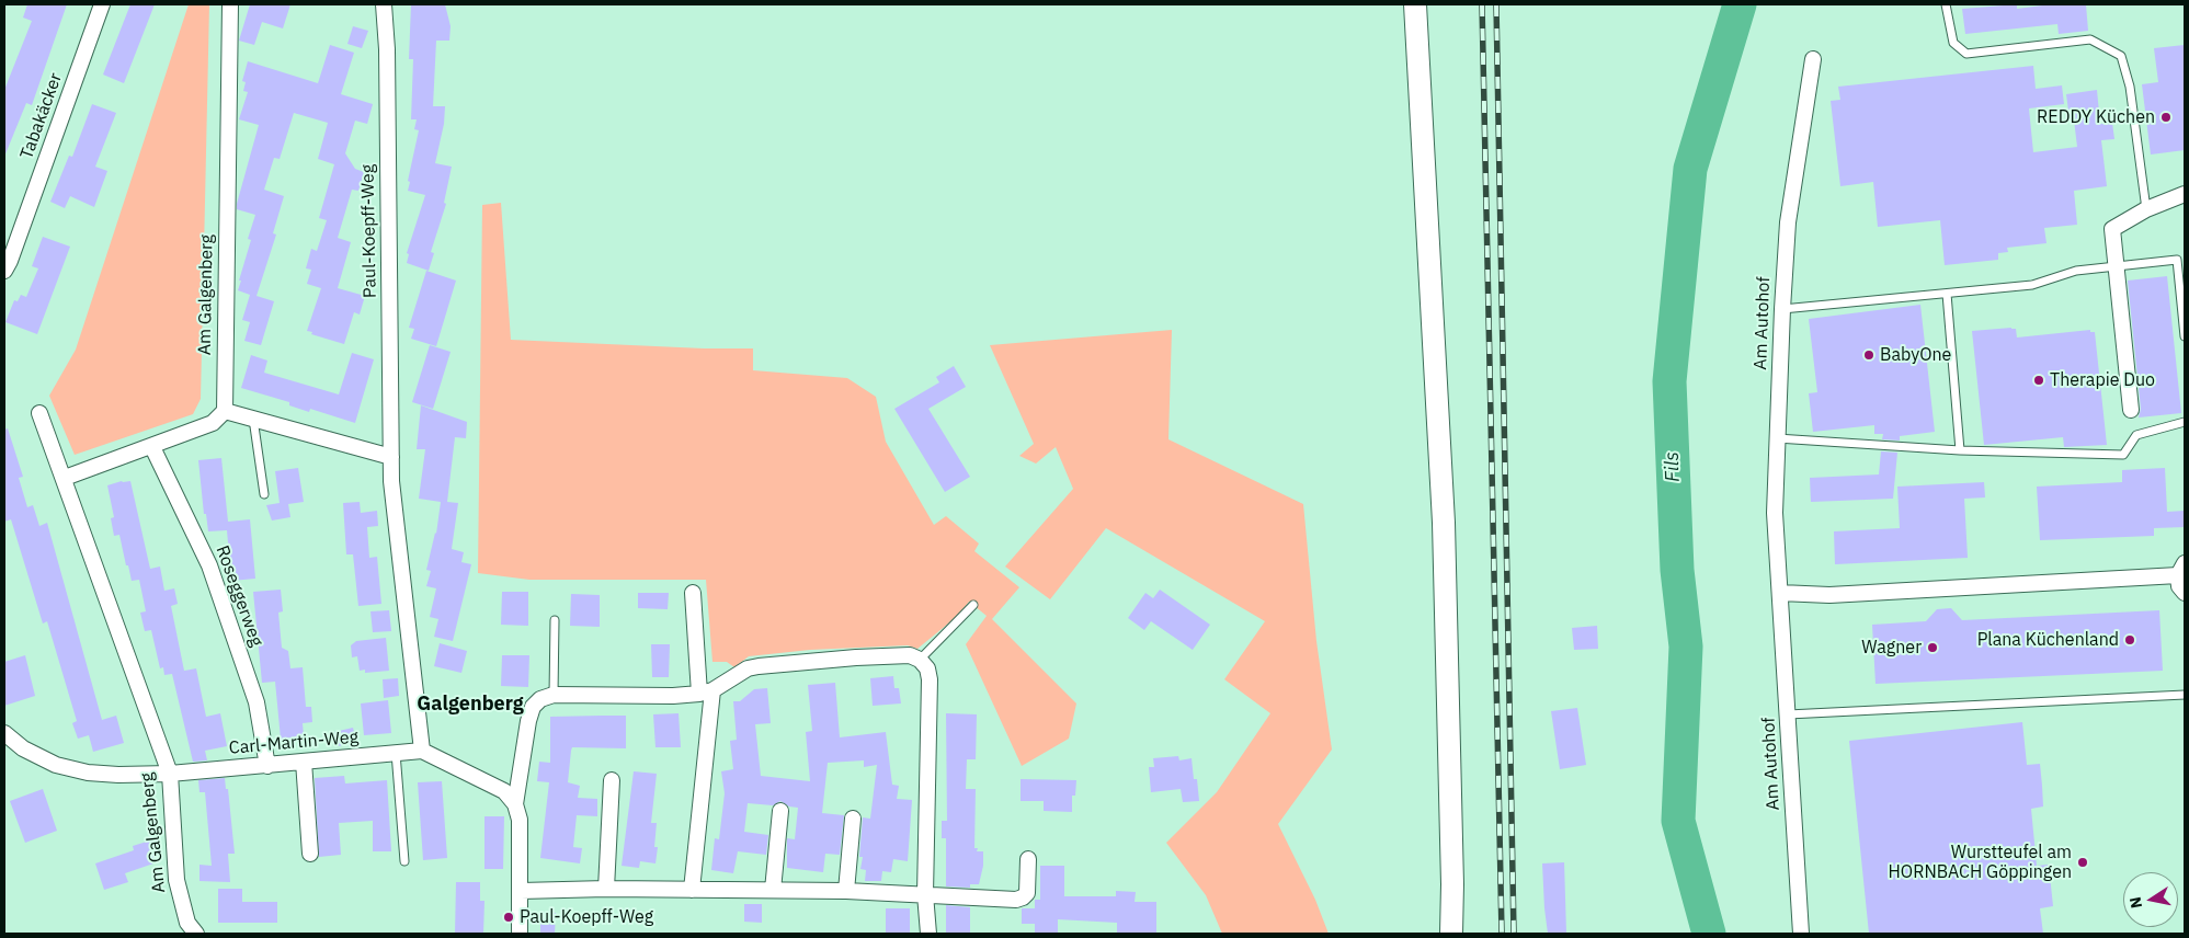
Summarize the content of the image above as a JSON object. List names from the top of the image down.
{
  "streets": {
    "street": [
      "Tabakäcker",
      "Paul-Koepff-Weg",
      "Am Galgenberg",
      "Am Autohof",
      "Roseggerweg",
      "Carl-Martin-Weg"
    ]
  },
  "crossings": [
    ["Paul-Koepff-Weg", "Carl-Martin-Weg"],
    ["Am Galgenberg", "Carl-Martin-Weg"],
    ["Roseggerweg", "Carl-Martin-Weg"]
  ],
  "districts": ["Galgenberg"],
  "water": ["Fils"],
  "places": [
    "REDDY Küchen",
    "BabyOne",
    "Therapie Duo",
    "Plana Küchenland",
    "Wagner",
    "Wurstteufel am HORNBACH Göppingen",
    "Paul-Koepff-Weg"
  ],
  "north": "left"
}
